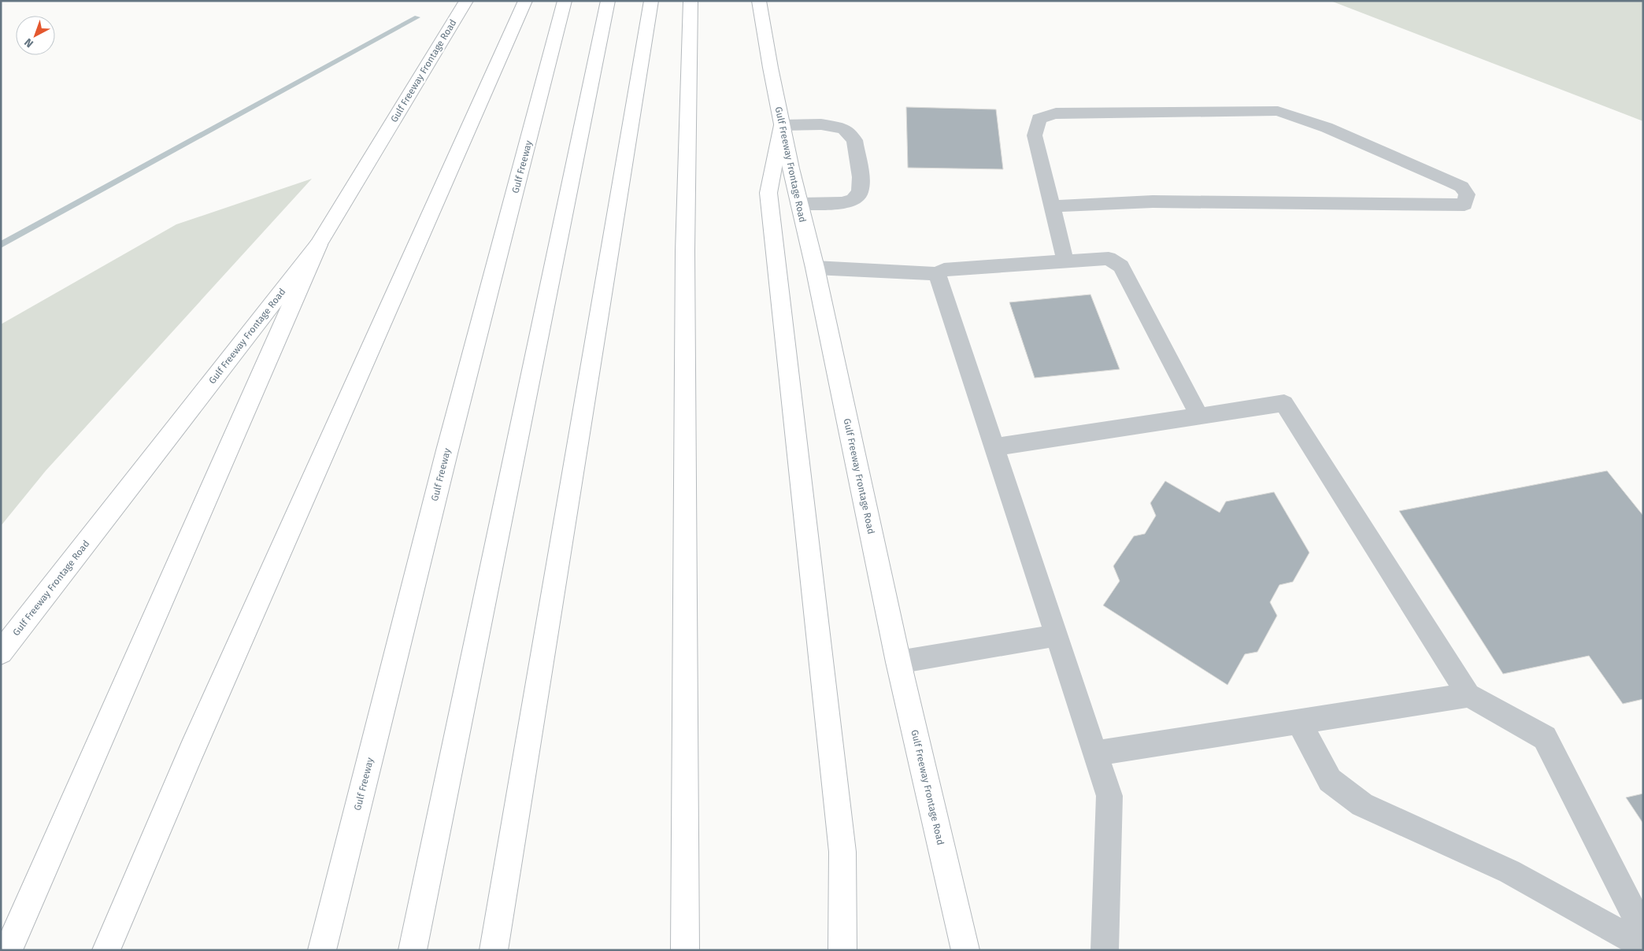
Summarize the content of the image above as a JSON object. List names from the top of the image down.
{
  "streets": {
    "main road": ["Gulf Freeway Frontage Road", "Gulf Freeway"]
  },
  "north": "bottom left"
}
